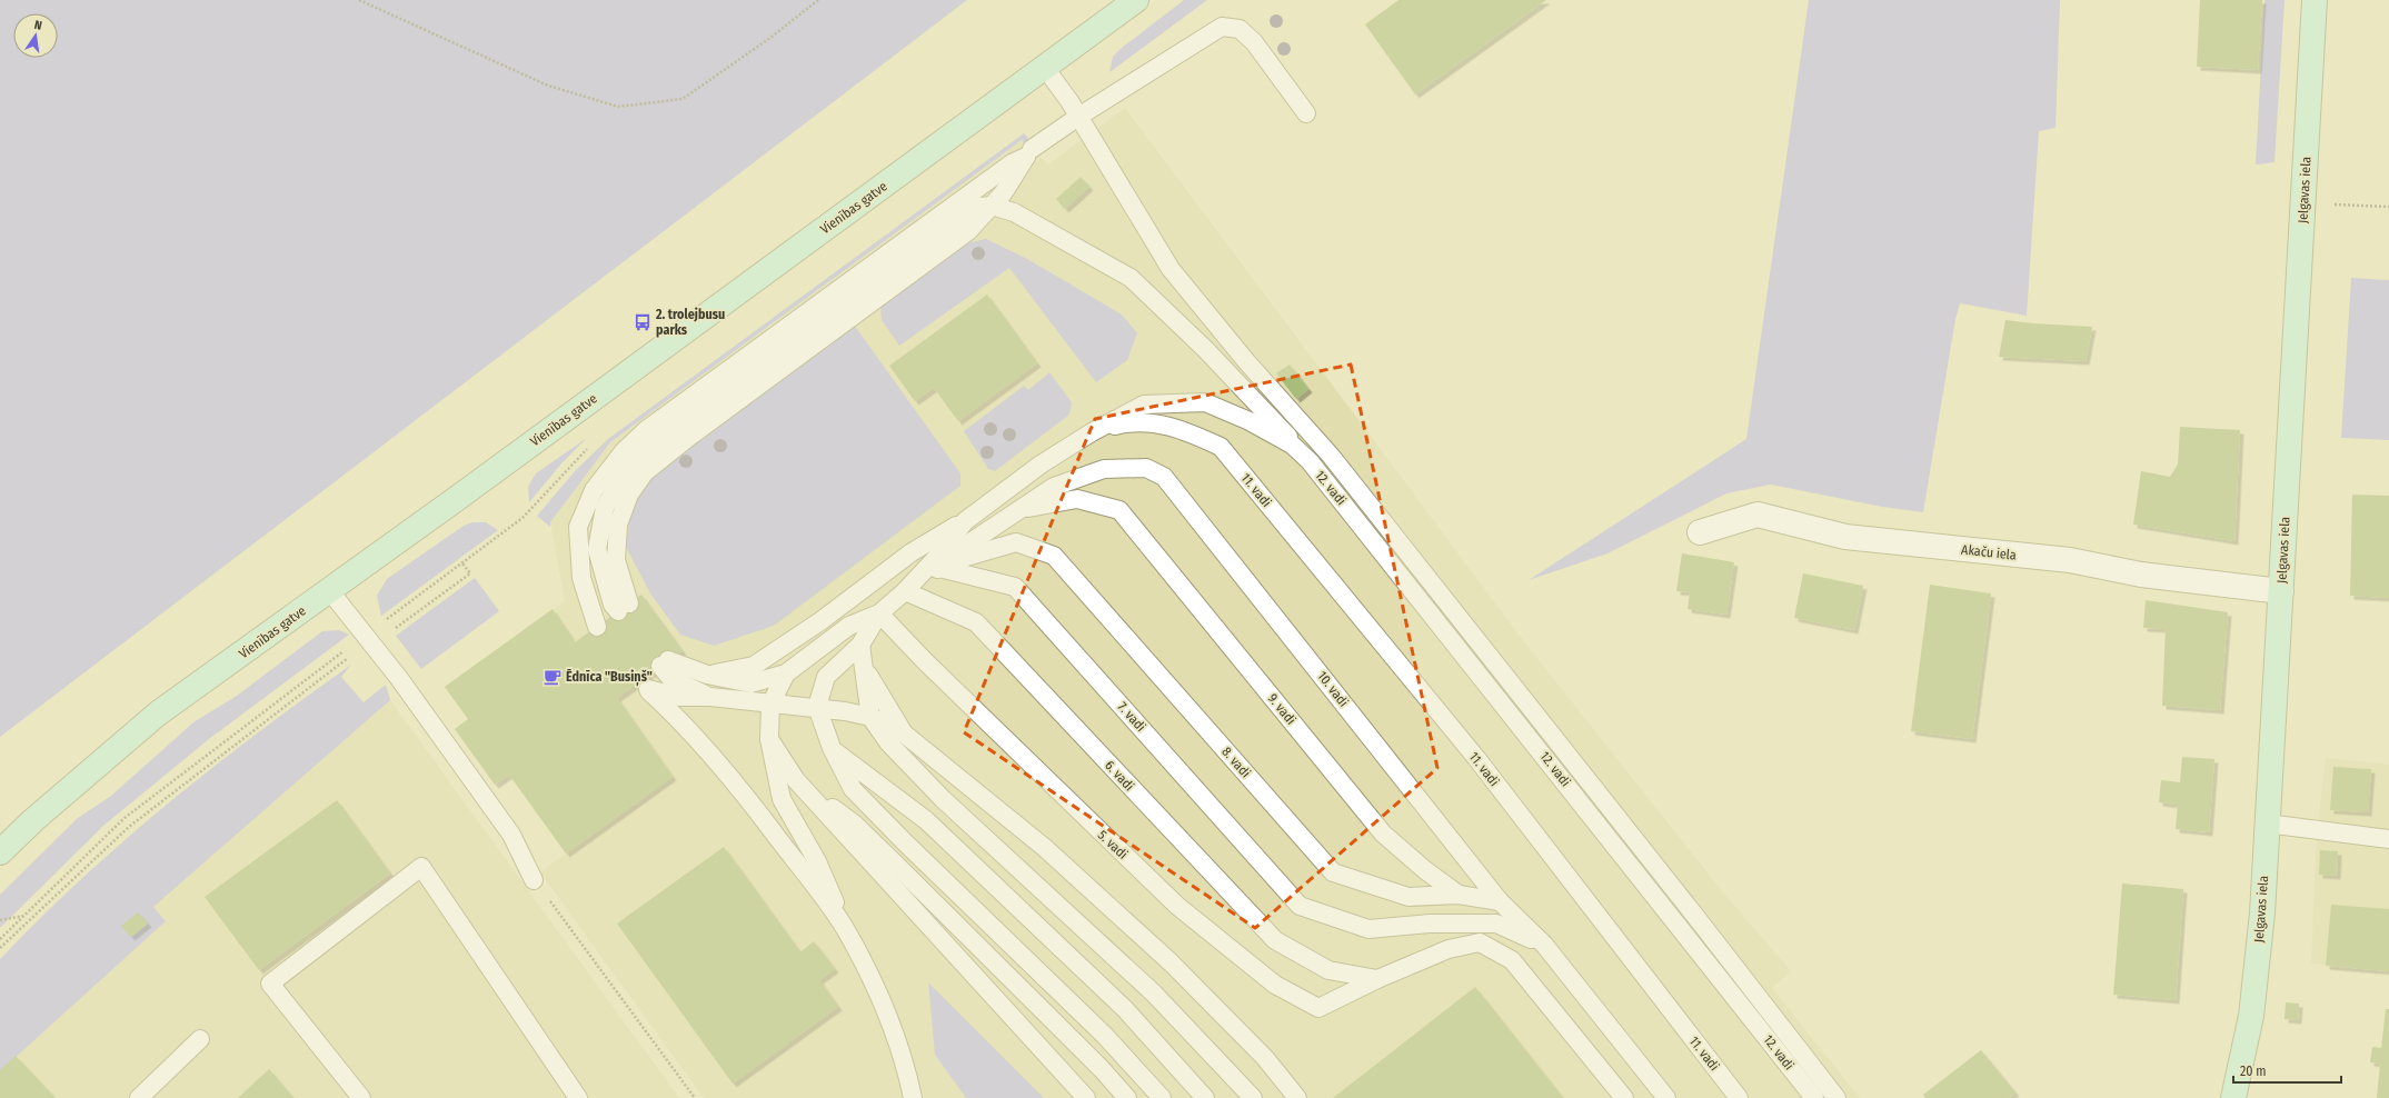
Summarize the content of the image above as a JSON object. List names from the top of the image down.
{
  "streets": {
    "main road": ["Jelgavas iela", "Vienības gatve"],
    "street": ["Akaču iela"],
    "lane": [
      "12. vadi",
      "11. vadi",
      "10. vadi",
      "9. vadi",
      "7. vadi",
      "8. vadi",
      "6. vadi",
      "5. vadi"
    ]
  },
  "crossings": [
    ["Jelgavas iela", "Akaču iela"],
    ["10. vadi", "9. vadi"],
    ["10. vadi", "7. vadi"],
    ["9. vadi", "8. vadi"],
    ["7. vadi", "8. vadi"],
    ["6. vadi", "5. vadi"]
  ],
  "places": {
    "bus stop": ["2. trolejbusu parks"],
    "cafe": ["Ēdnīca \"Busiņš\""]
  },
  "scale_bar": "20 m",
  "north": "top"
}
